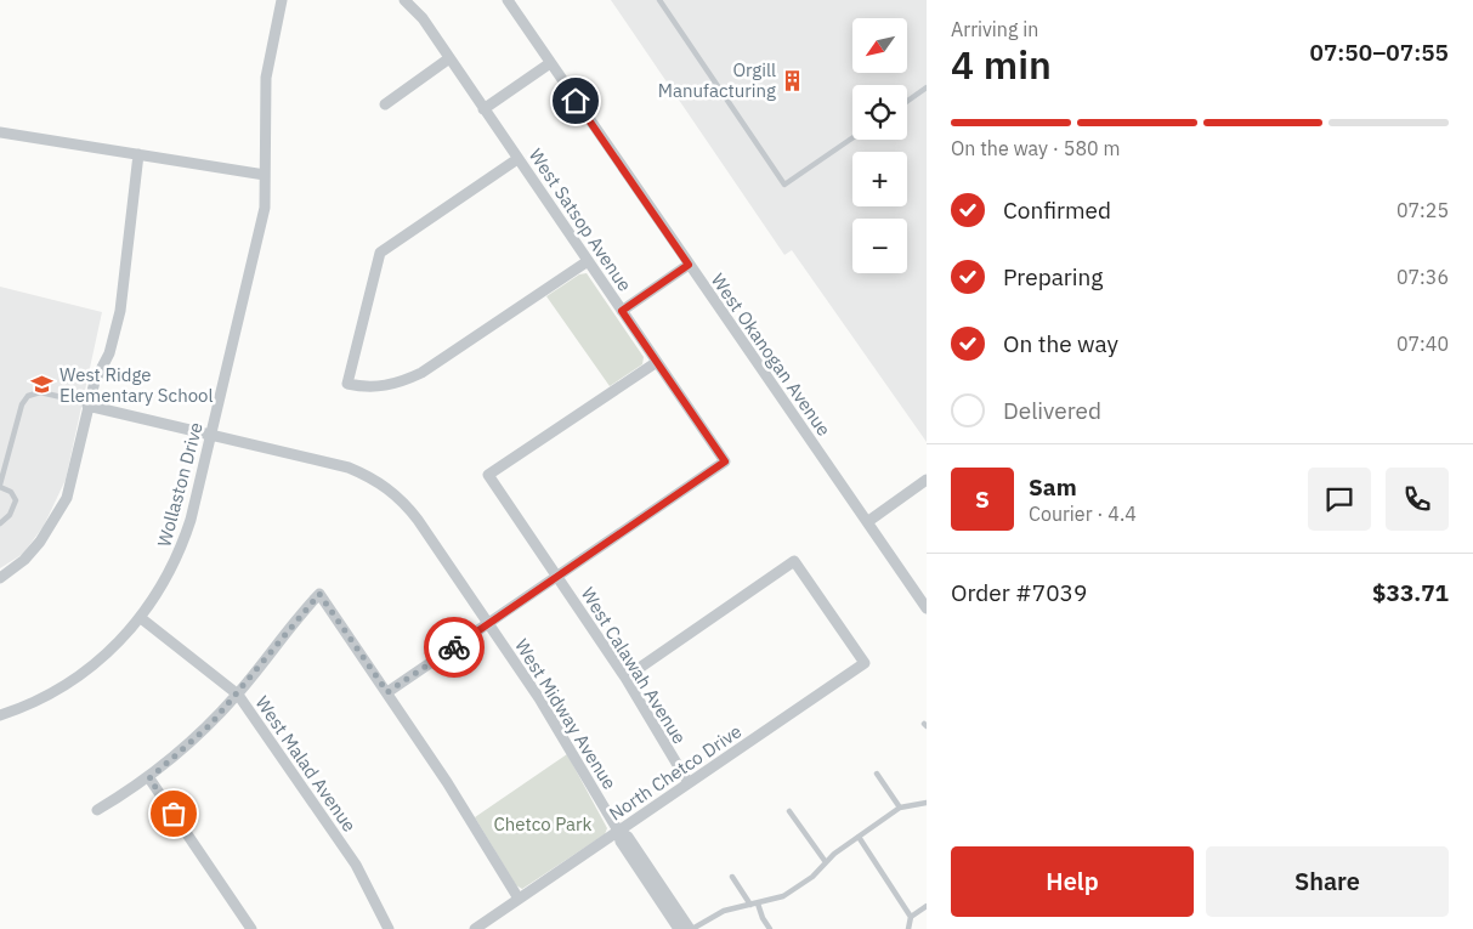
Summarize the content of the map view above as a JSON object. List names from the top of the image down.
{
  "streets": {
    "street": [
      "West Satsop Avenue",
      "West Okanogan Avenue",
      "Wollaston Drive",
      "West Calawah Avenue",
      "West Midway Avenue",
      "West Malad Avenue",
      "North Chetco Drive"
    ]
  },
  "crossings": [
    ["West Satsop Avenue", "West Calawah Avenue"],
    ["Wollaston Drive", "West Midway Avenue"],
    ["Wollaston Drive", "West Malad Avenue"],
    ["West Calawah Avenue", "North Chetco Drive"],
    ["West Midway Avenue", "North Chetco Drive"]
  ],
  "parks": ["Chetco Park"],
  "places": {
    "building": ["Orgill Manufacturing"],
    "school or university": ["West Ridge Elementary School"]
  },
  "north": "bottom left",
  "page": {
    "heading": ["4 min", "Arriving in", "07:50–07:55"],
    "panel": [
      "Sam",
      "Courier · 4.4",
      "Order #7039",
      "$33.71"
    ],
    "map_buttons": ["+", "−"],
    "bar": "On the way · 580 m",
    "list": [
      ["Confirmed", "07:25"],
      ["Preparing", "07:36"],
      ["On the way", "07:40"],
      "Delivered"
    ],
    "round": "S",
    "buttons": ["Help", "Share"]
  }
}
